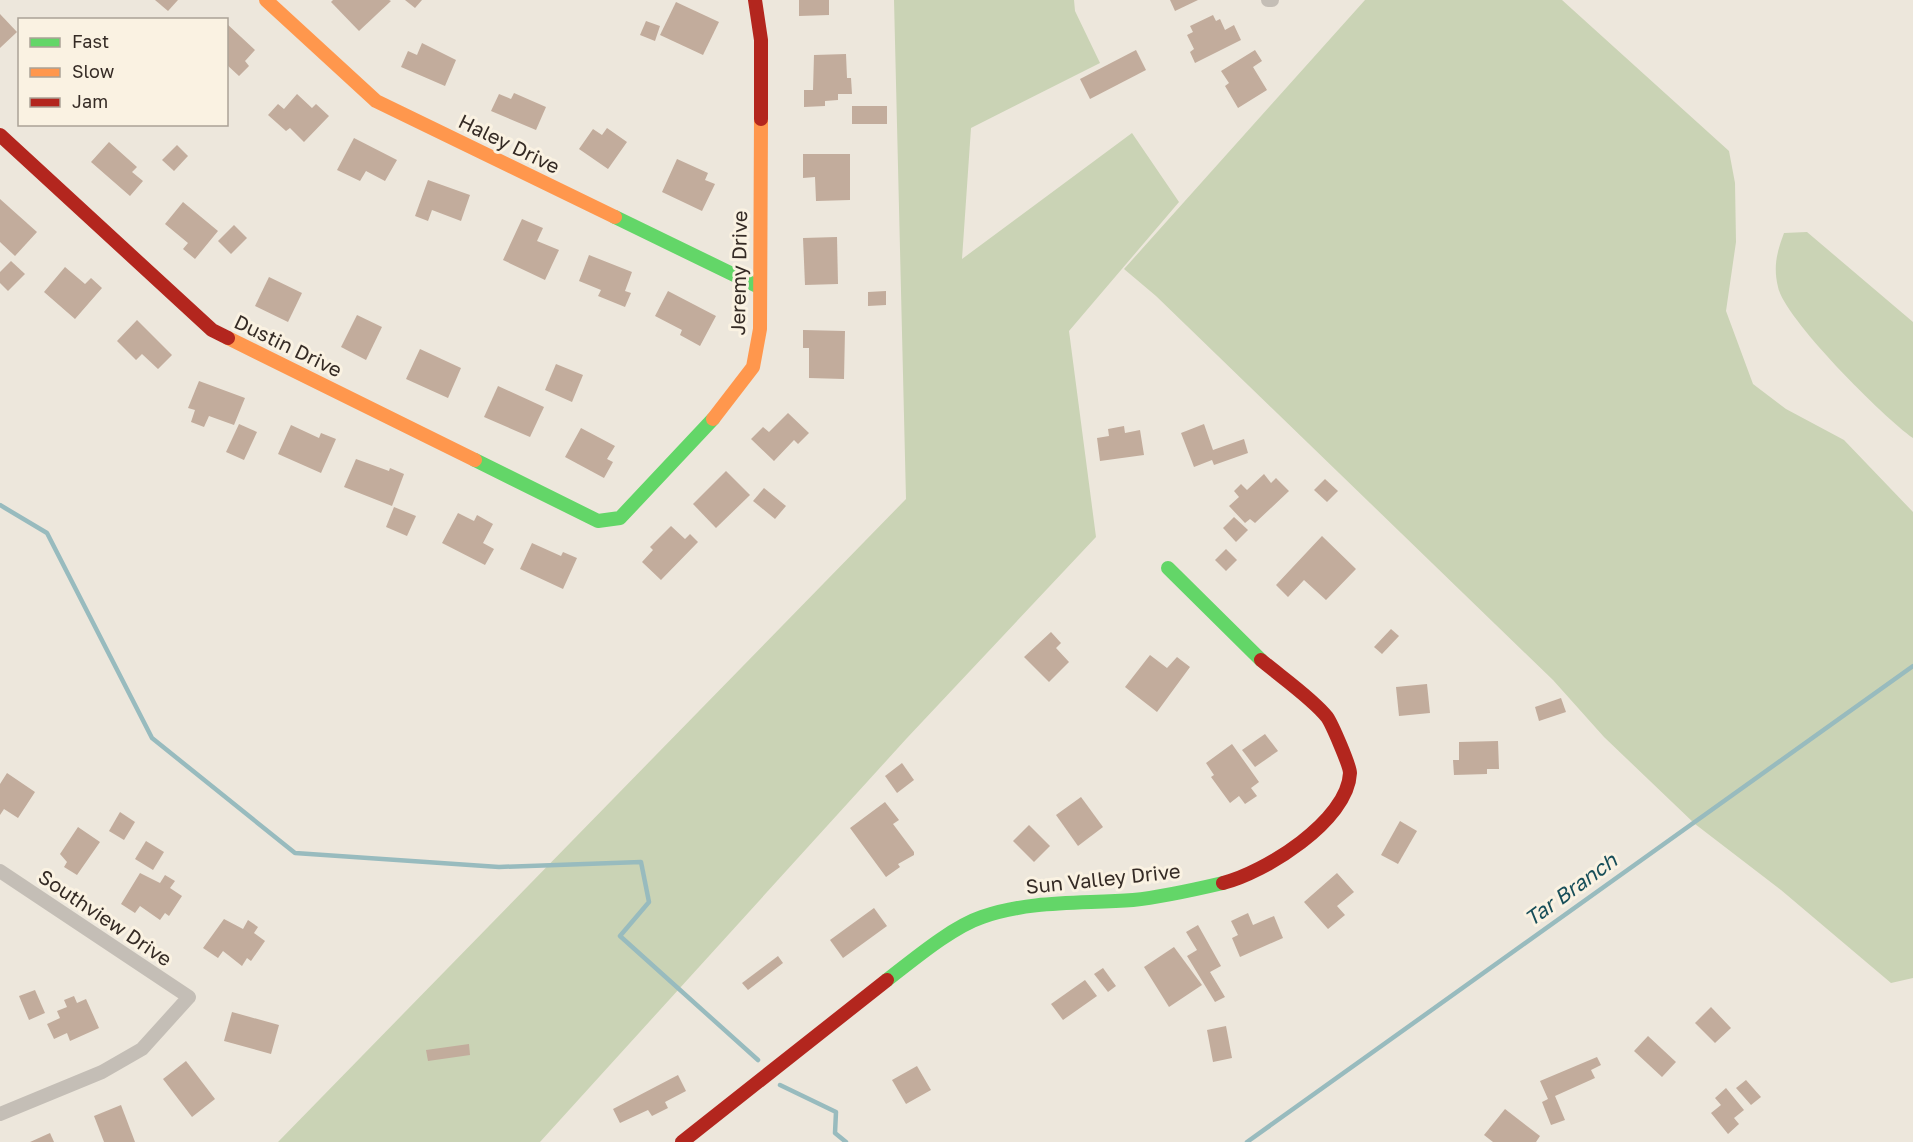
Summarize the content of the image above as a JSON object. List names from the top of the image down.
{
  "streets": {
    "street": [
      "Haley Drive",
      "Jeremy Drive",
      "Dustin Drive",
      "Sun Valley Drive",
      "Southview Drive"
    ]
  },
  "crossings": [
    ["Haley Drive", "Jeremy Drive"],
    ["Jeremy Drive", "Dustin Drive"]
  ],
  "water": ["Tar Branch"],
  "legend": ["Fast", "Slow", "Jam"]
}
